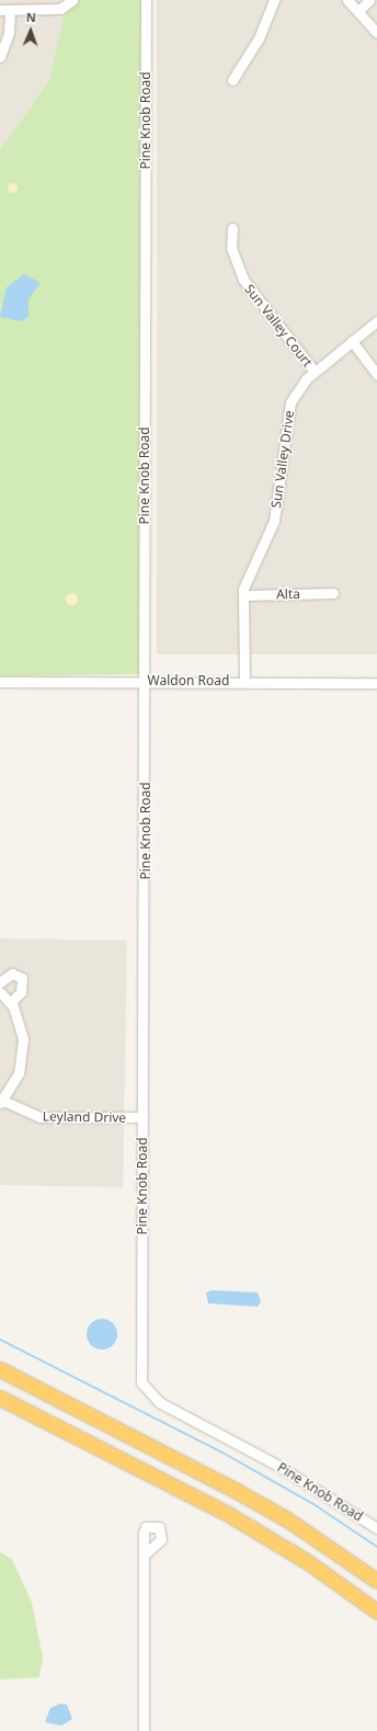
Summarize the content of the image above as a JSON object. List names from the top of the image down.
{
  "streets": {
    "street": [
      "Pine Knob Road",
      "Sun Valley Court",
      "Sun Valley Drive",
      "Alta",
      "Waldon Road",
      "Leyland Drive"
    ]
  },
  "crossings": [
    ["Pine Knob Road", "Waldon Road"],
    ["Pine Knob Road", "Leyland Drive"],
    ["Sun Valley Court", "Sun Valley Drive"],
    ["Sun Valley Drive", "Alta"],
    ["Sun Valley Drive", "Waldon Road"]
  ],
  "north": "top"
}
